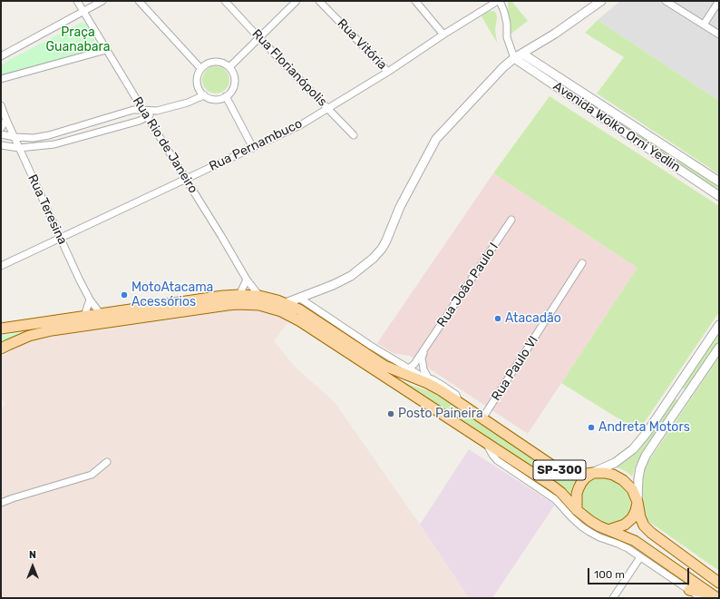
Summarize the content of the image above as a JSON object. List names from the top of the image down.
{
  "streets": {
    "main road": ["SP-300"],
    "street": [
      "Rua Vitória",
      "Rua Florianópolis",
      "Avenida Wolko Orni Yedlin",
      "Rua Rio de Janeiro",
      "Rua Pernambuco",
      "Rua Teresina",
      "Rua João Paulo I",
      "Rua Paulo VI"
    ]
  },
  "crossings": [
    ["Rua Vitória", "Rua Pernambuco"],
    ["Rua Florianópolis", "Rua Pernambuco"],
    ["Rua Rio de Janeiro", "Rua Pernambuco"],
    ["Rua Rio de Janeiro", "SP-300"],
    ["Rua Pernambuco", "Rua Teresina"],
    ["Rua Teresina", "SP-300"],
    ["Rua João Paulo I", "SP-300"],
    ["Rua Paulo VI", "SP-300"]
  ],
  "parks": ["Praça Guanabara"],
  "places": [
    "MotoAtacama Acessórios",
    "Atacadão",
    "Posto Paineira",
    "Andreta Motors"
  ],
  "scale_bar": "100 m",
  "north": "top"
}
